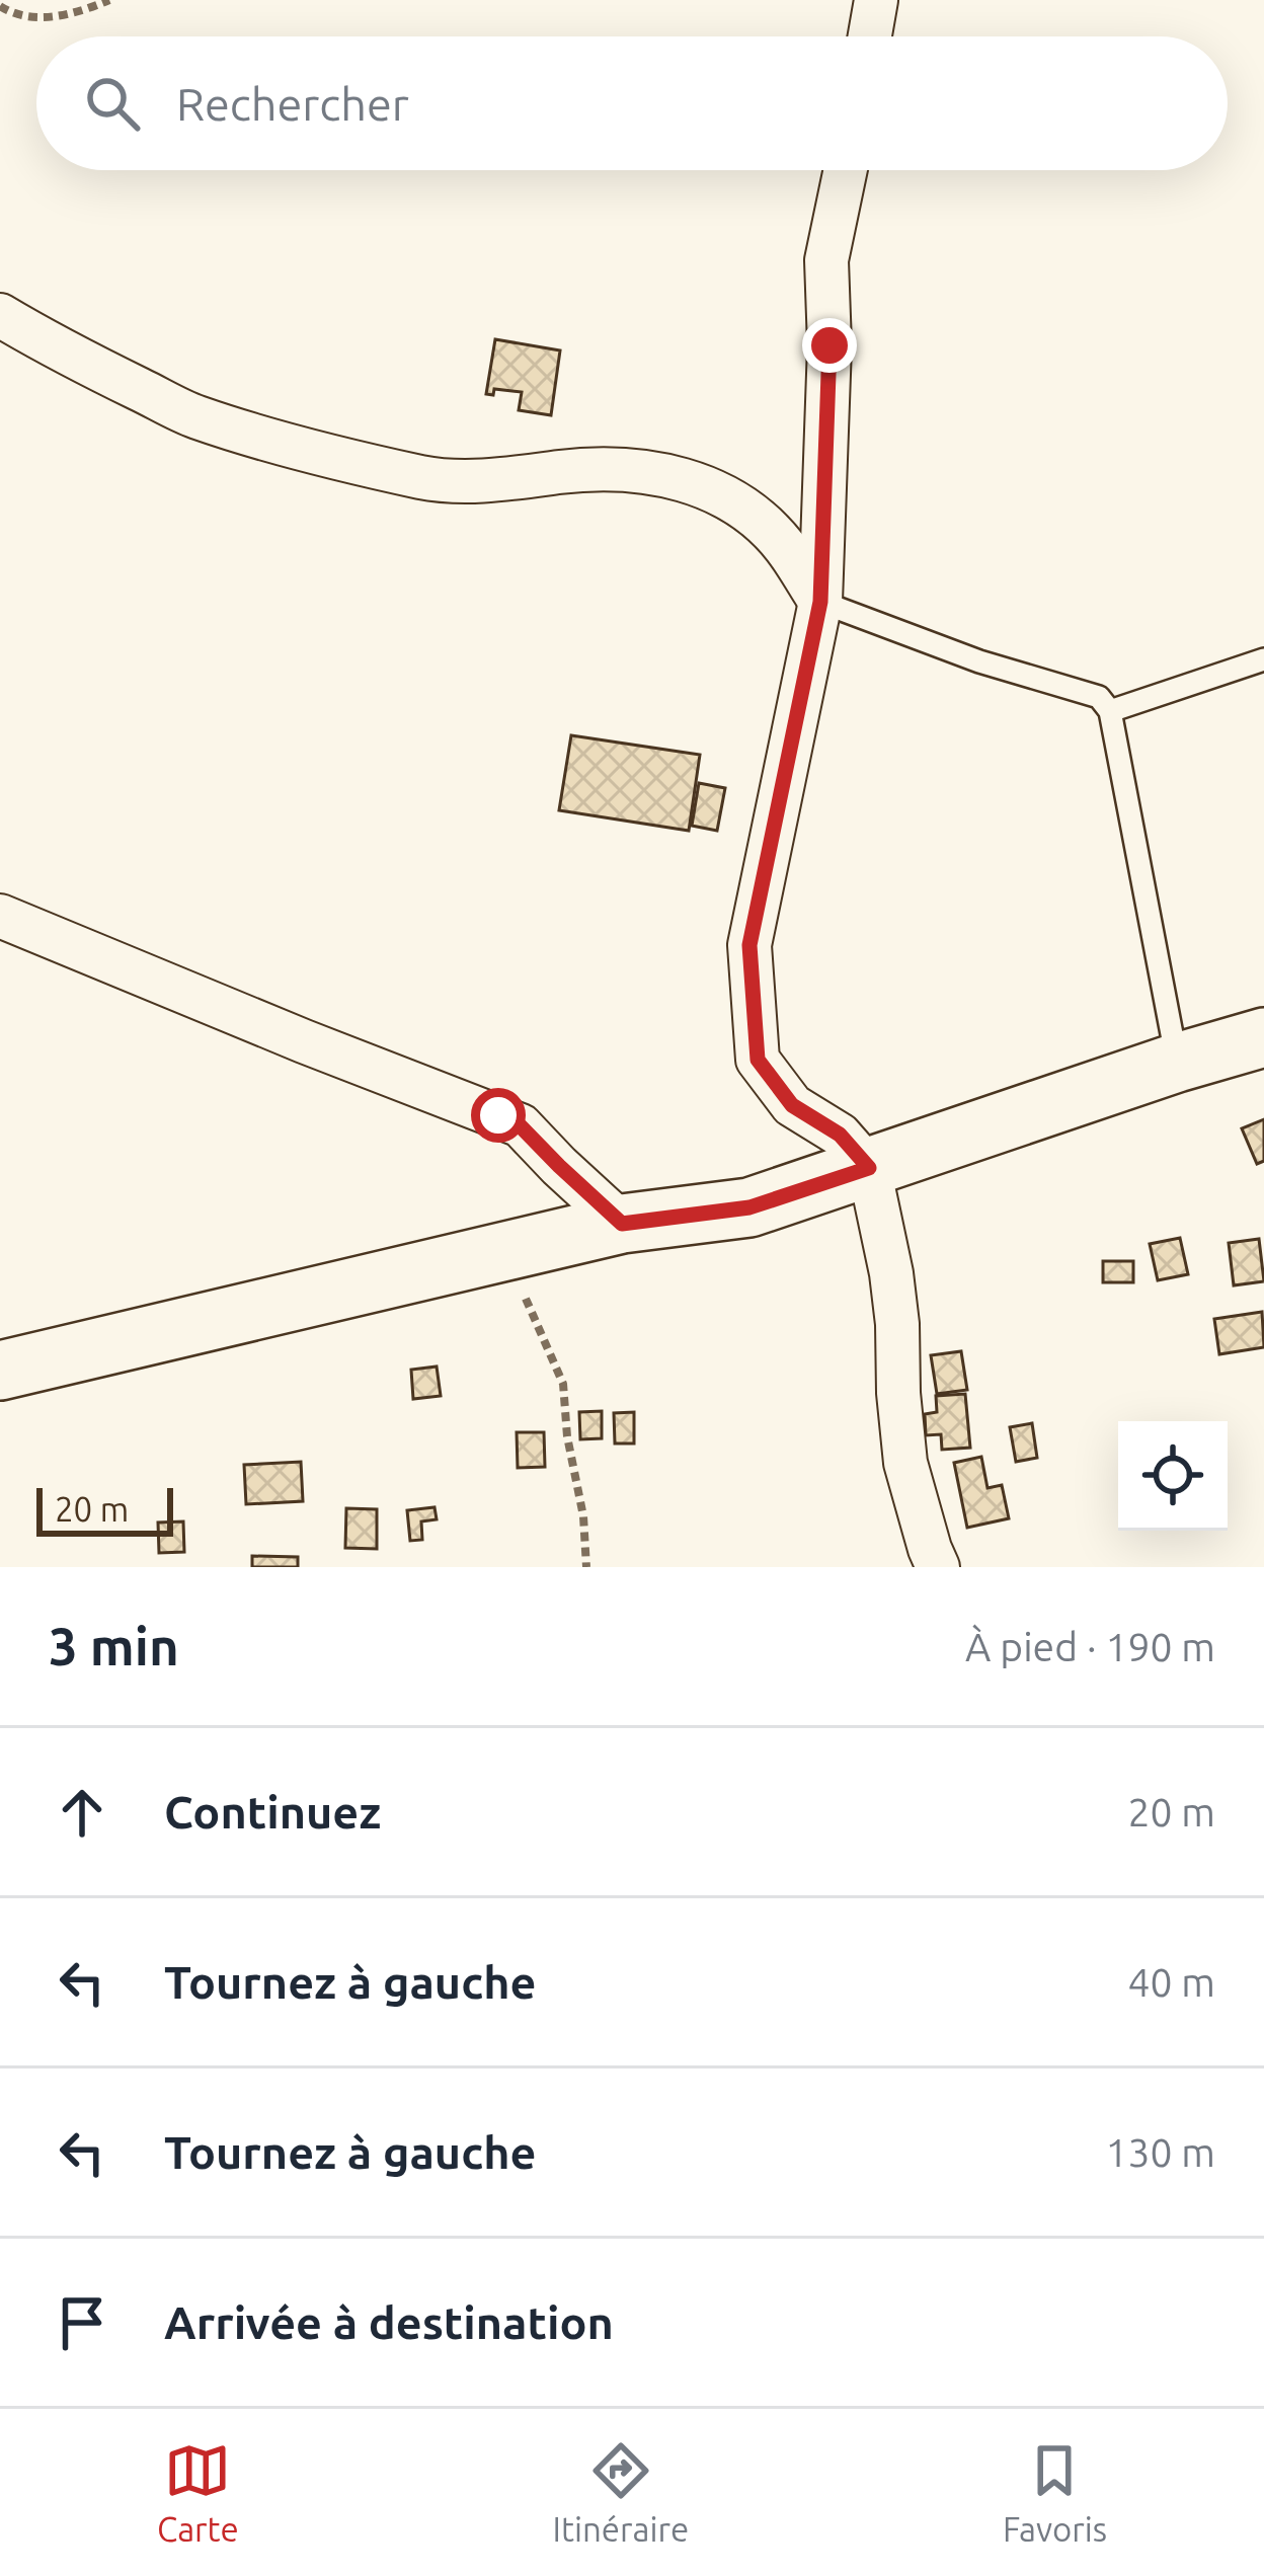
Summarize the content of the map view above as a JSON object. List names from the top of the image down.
{
  "scale_bar": "20 m",
  "page": {
    "search": "Rechercher",
    "scale": "20 m",
    "heading": ["3 min", "À pied · 190 m"],
    "list": [
      ["Continuez", "20 m"],
      ["Tournez à gauche", "40 m"],
      ["Tournez à gauche", "130 m"],
      "Arrivée à destination"
    ],
    "nav": ["Carte", "Itinéraire", "Favoris"]
  }
}
